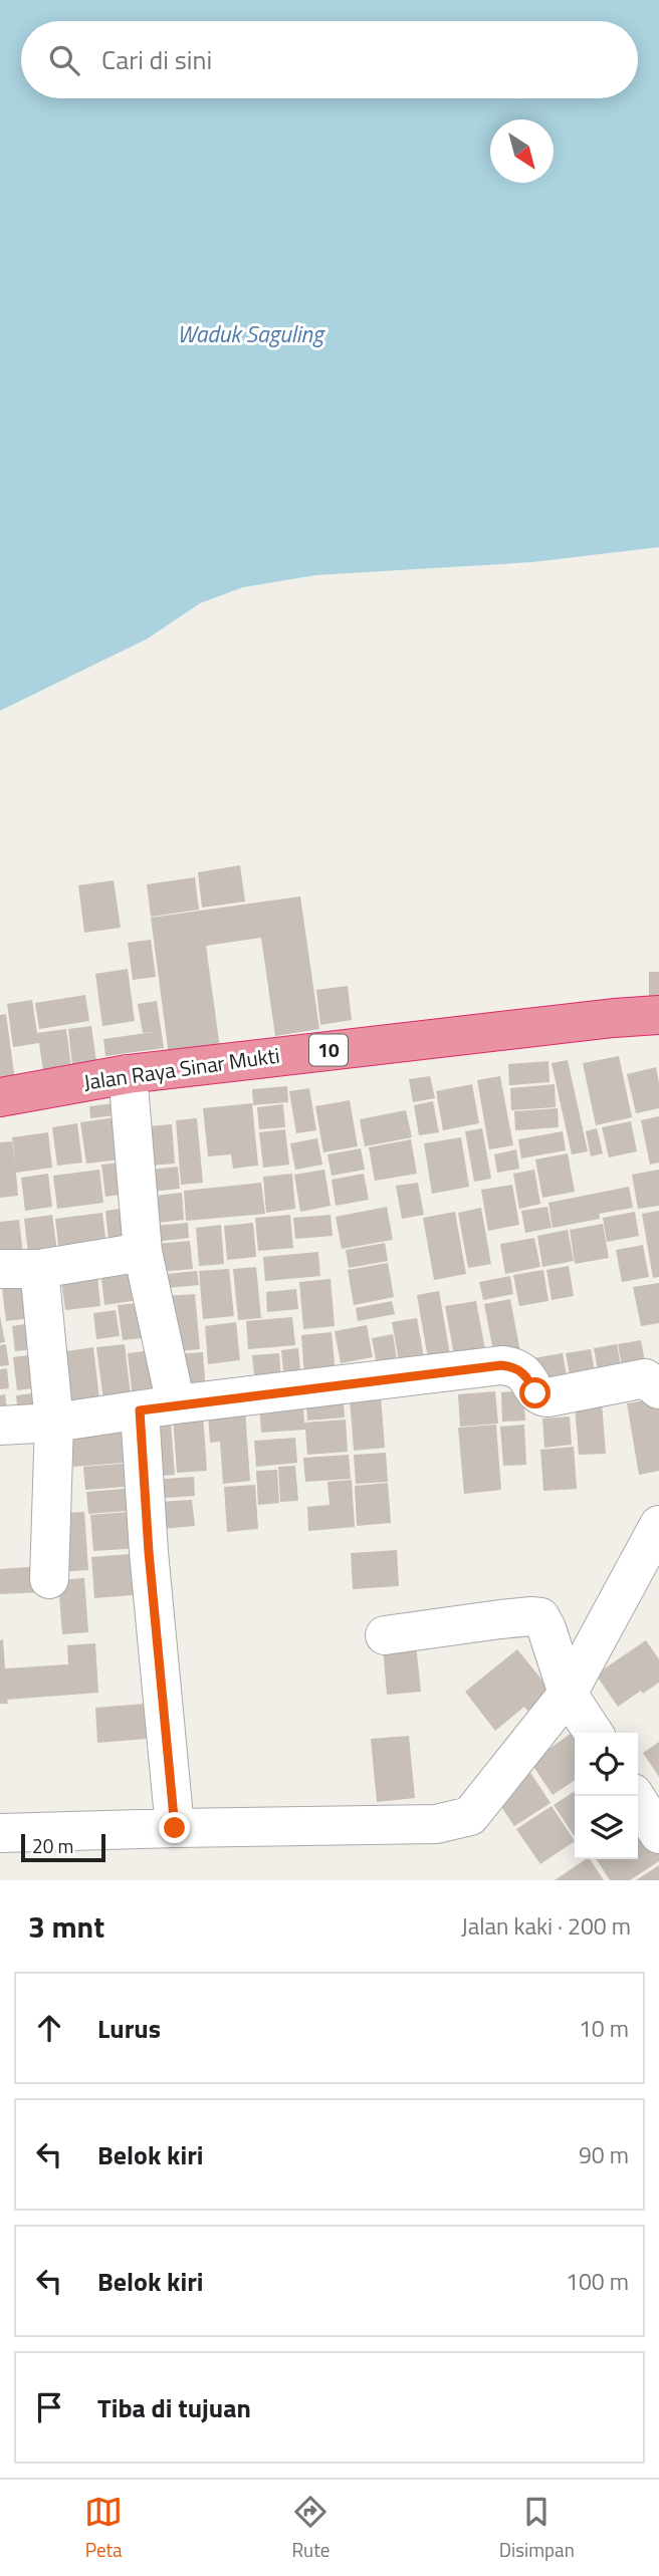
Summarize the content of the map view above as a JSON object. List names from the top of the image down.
{
  "streets": {
    "highway": ["10", "Jalan Raya Sinar Mukti"]
  },
  "water": ["Waduk Saguling"],
  "scale_bar": "20 m",
  "north": "bottom right",
  "page": {
    "search": "Cari di sini",
    "scale": "20 m",
    "heading": ["3 mnt", "Jalan kaki · 200 m"],
    "list": [
      ["Lurus", "10 m"],
      ["Belok kiri", "90 m"],
      ["Belok kiri", "100 m"],
      "Tiba di tujuan"
    ],
    "nav": ["Peta", "Rute", "Disimpan"]
  }
}
